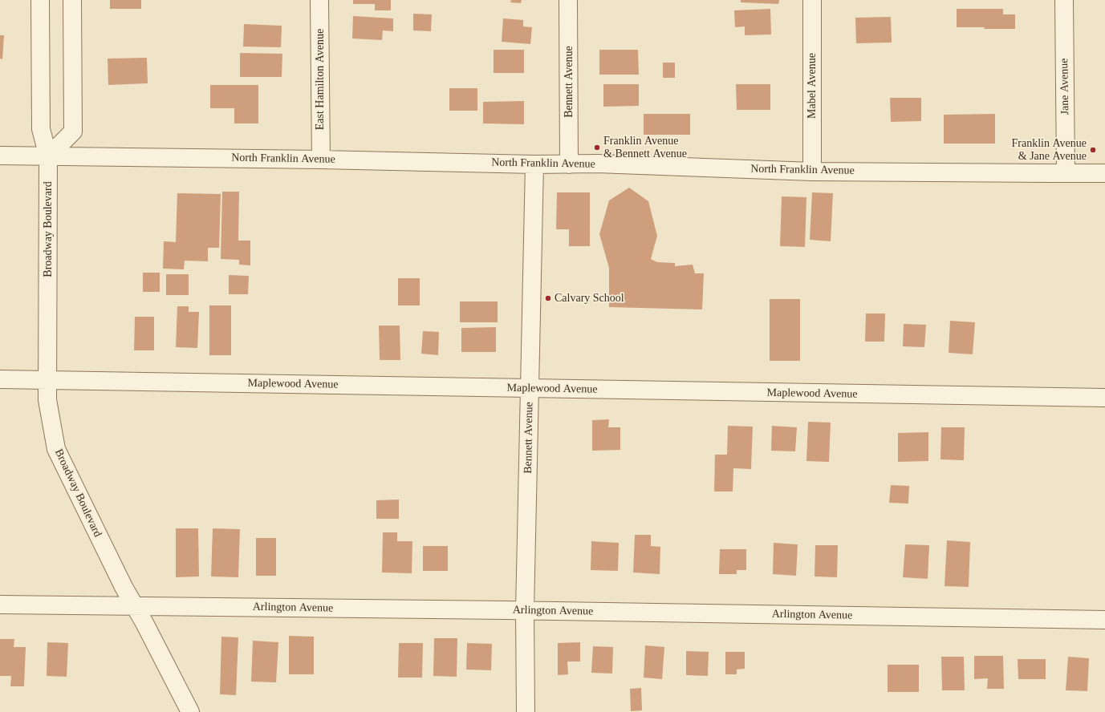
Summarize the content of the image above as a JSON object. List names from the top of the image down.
{
  "streets": {
    "street": [
      "East Hamilton Avenue",
      "Bennett Avenue",
      "Mabel Avenue",
      "Jane Avenue",
      "North Franklin Avenue",
      "Broadway Boulevard",
      "Maplewood Avenue",
      "Arlington Avenue"
    ]
  },
  "crossings": [
    ["East Hamilton Avenue", "North Franklin Avenue"],
    ["Bennett Avenue", "North Franklin Avenue"],
    ["Bennett Avenue", "Maplewood Avenue"],
    ["Bennett Avenue", "Arlington Avenue"],
    ["Mabel Avenue", "North Franklin Avenue"],
    ["Jane Avenue", "North Franklin Avenue"],
    ["North Franklin Avenue", "Broadway Boulevard"],
    ["Broadway Boulevard", "Maplewood Avenue"],
    ["Broadway Boulevard", "Arlington Avenue"]
  ],
  "places": ["Franklin Avenue & Bennett Avenue", "Franklin Avenue & Jane Avenue", "Calvary School"]
}
